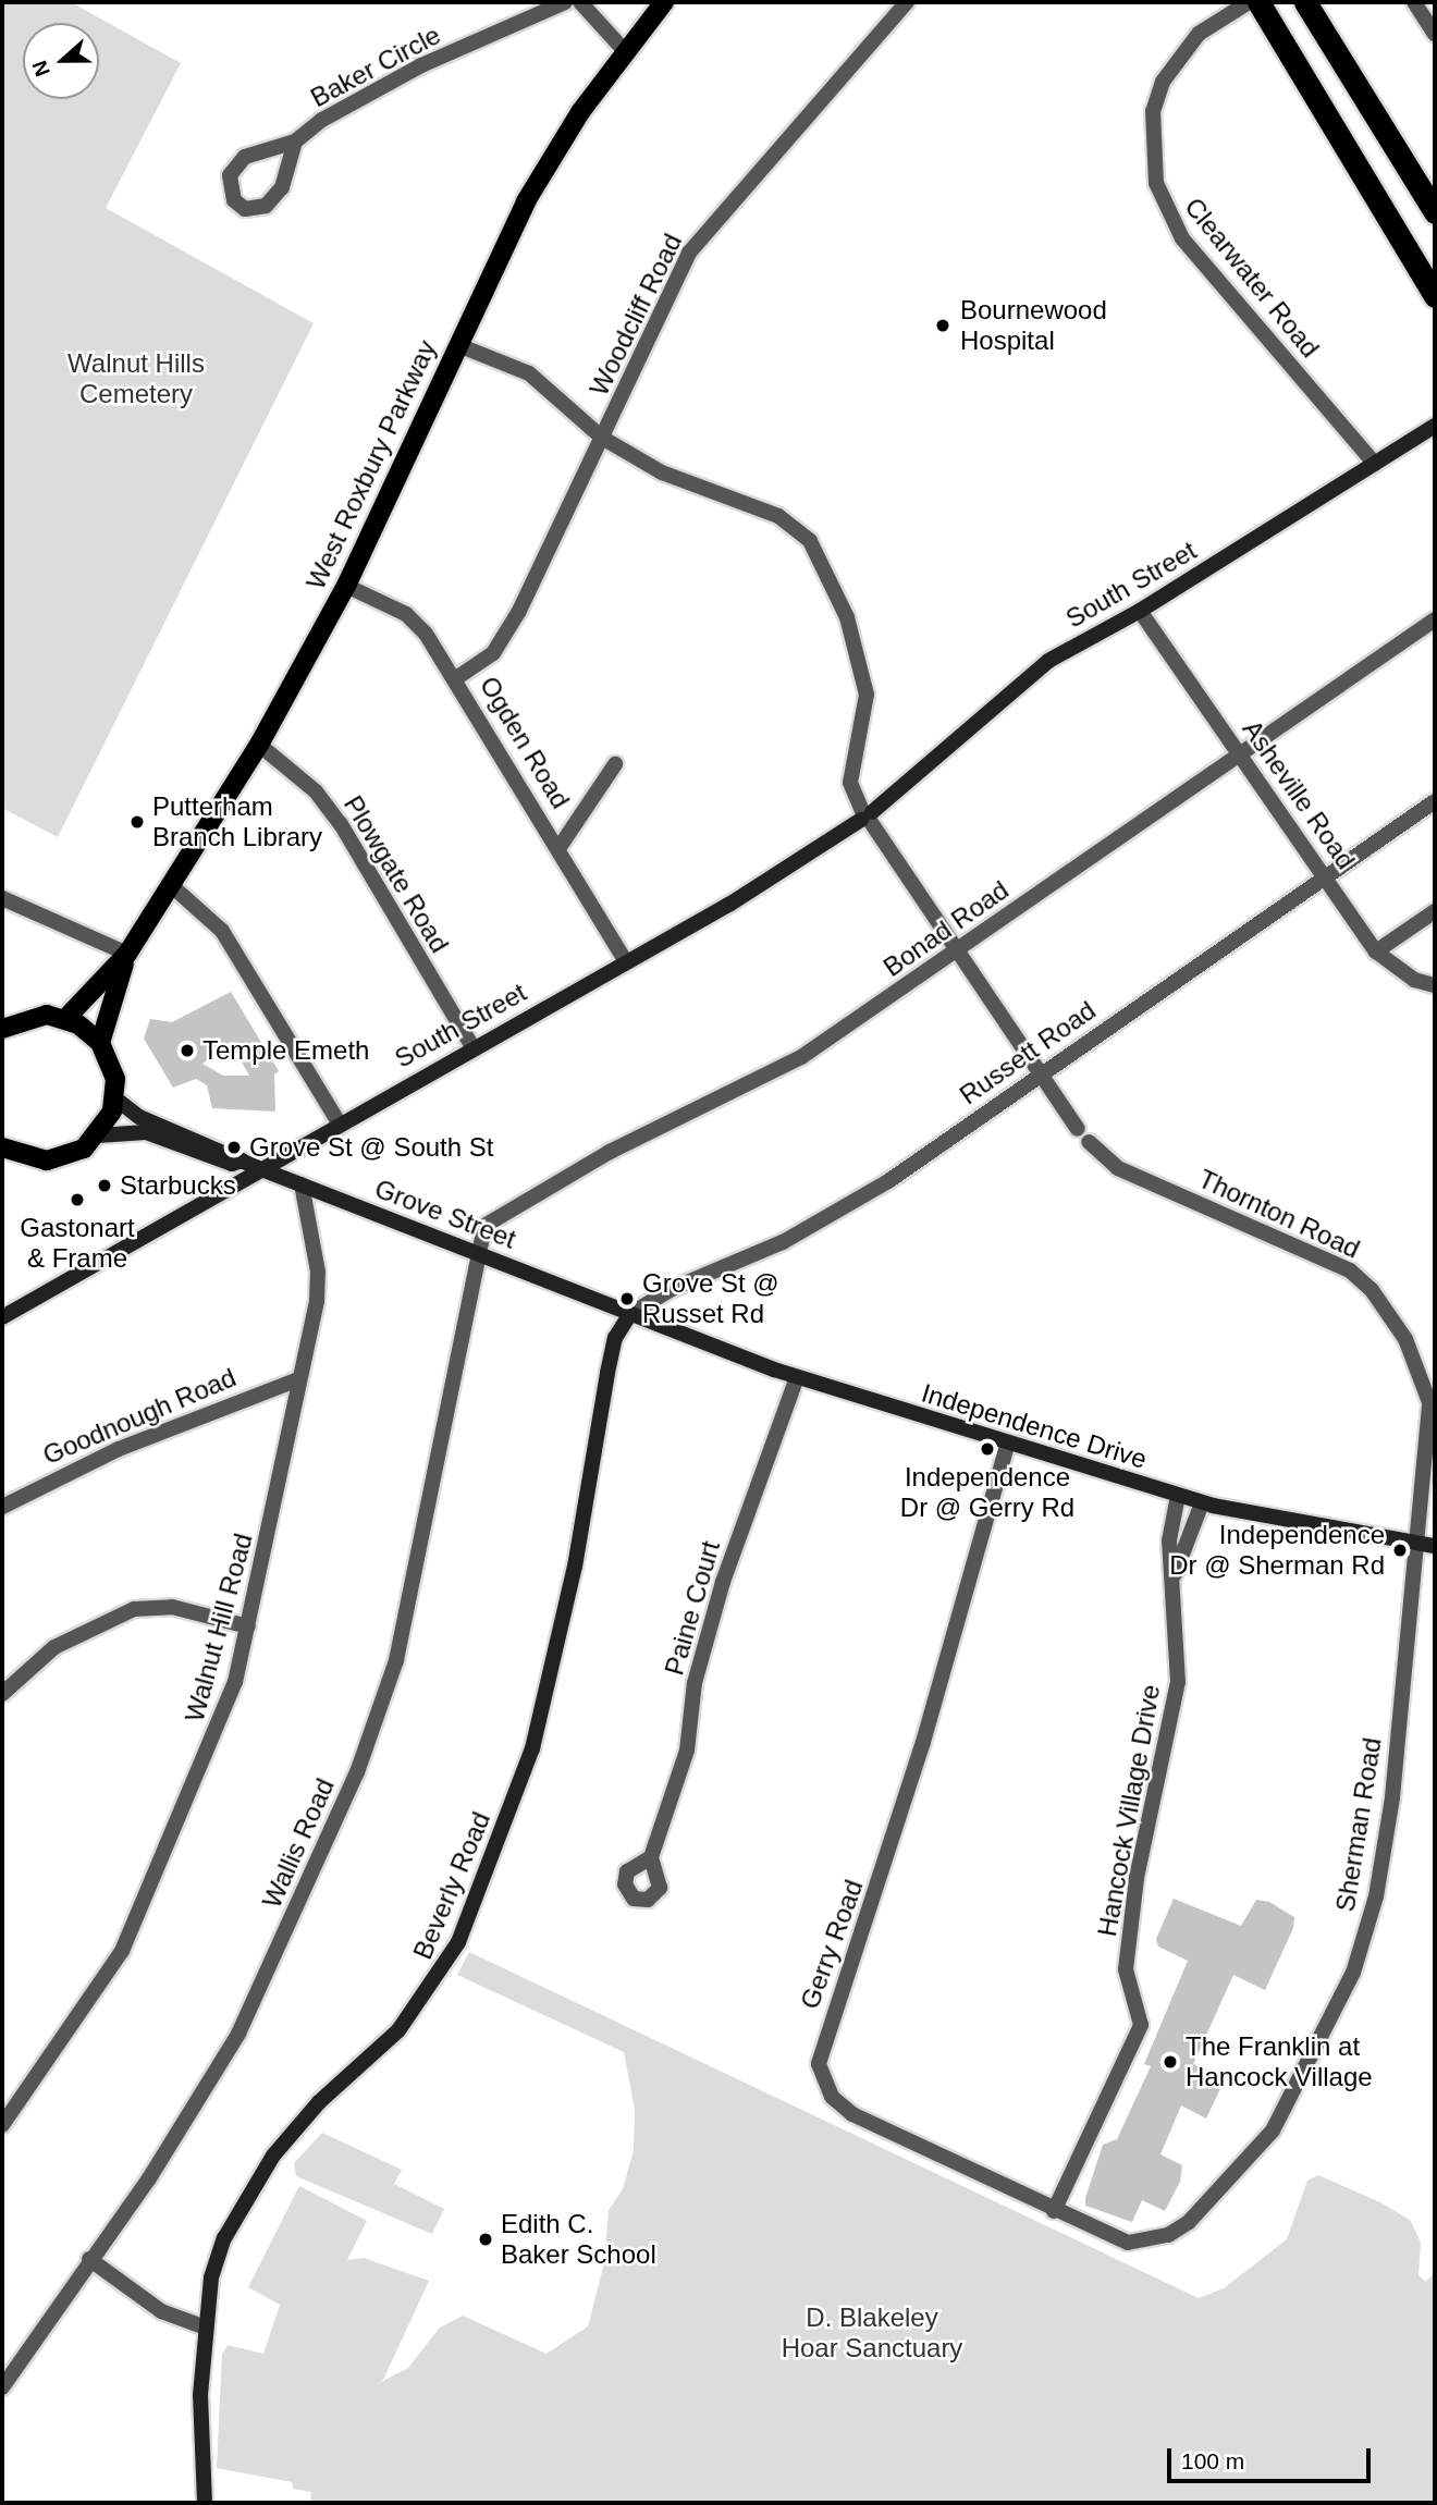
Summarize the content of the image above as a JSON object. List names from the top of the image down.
{
  "streets": {
    "main road": ["West Roxbury Parkway"],
    "street": [
      "Baker Circle",
      "Clearwater Road",
      "Woodcliff Road",
      "South Street",
      "Ogden Road",
      "Asheville Road",
      "Plowgate Road",
      "Bonad Road",
      "Russett Road",
      "Grove Street",
      "Thornton Road",
      "Goodnough Road",
      "Independence Drive",
      "Paine Court",
      "Walnut Hill Road",
      "Hancock Village Drive",
      "Sherman Road",
      "Wallis Road",
      "Beverly Road",
      "Gerry Road"
    ]
  },
  "crossings": [
    ["Clearwater Road", "South Street"],
    ["Woodcliff Road", "Ogden Road"],
    ["West Roxbury Parkway", "Ogden Road"],
    ["West Roxbury Parkway", "Plowgate Road"],
    ["South Street", "Ogden Road"],
    ["South Street", "Asheville Road"],
    ["South Street", "Plowgate Road"],
    ["South Street", "Grove Street"],
    ["Asheville Road", "Bonad Road"],
    ["Asheville Road", "Russett Road"],
    ["Bonad Road", "Grove Street"],
    ["Bonad Road", "Wallis Road"],
    ["Russett Road", "Grove Street"],
    ["Russett Road", "Independence Drive"],
    ["Russett Road", "Beverly Road"],
    ["Grove Street", "Independence Drive"],
    ["Grove Street", "Walnut Hill Road"],
    ["Grove Street", "Wallis Road"],
    ["Grove Street", "Beverly Road"],
    ["Thornton Road", "Independence Drive"],
    ["Thornton Road", "Sherman Road"],
    ["Goodnough Road", "Walnut Hill Road"],
    ["Independence Drive", "Paine Court"],
    ["Independence Drive", "Hancock Village Drive"],
    ["Independence Drive", "Sherman Road"],
    ["Independence Drive", "Beverly Road"],
    ["Independence Drive", "Gerry Road"],
    ["Hancock Village Drive", "Gerry Road"],
    ["Sherman Road", "Gerry Road"]
  ],
  "parks": ["Walnut Hills Cemetery", "D. Blakeley Hoar Sanctuary"],
  "places": [
    "Bournewood Hospital",
    "Putterham Branch Library",
    "Temple Emeth",
    "Grove St @ South St",
    "Starbucks",
    "Gastonart & Frame",
    "Grove St @ Russet Rd",
    "Independence Dr @ Gerry Rd",
    "Independence Dr @ Sherman Rd",
    "The Franklin at Hancock Village",
    "Edith C. Baker School"
  ],
  "scale_bar": "100 m",
  "north": "left"
}
